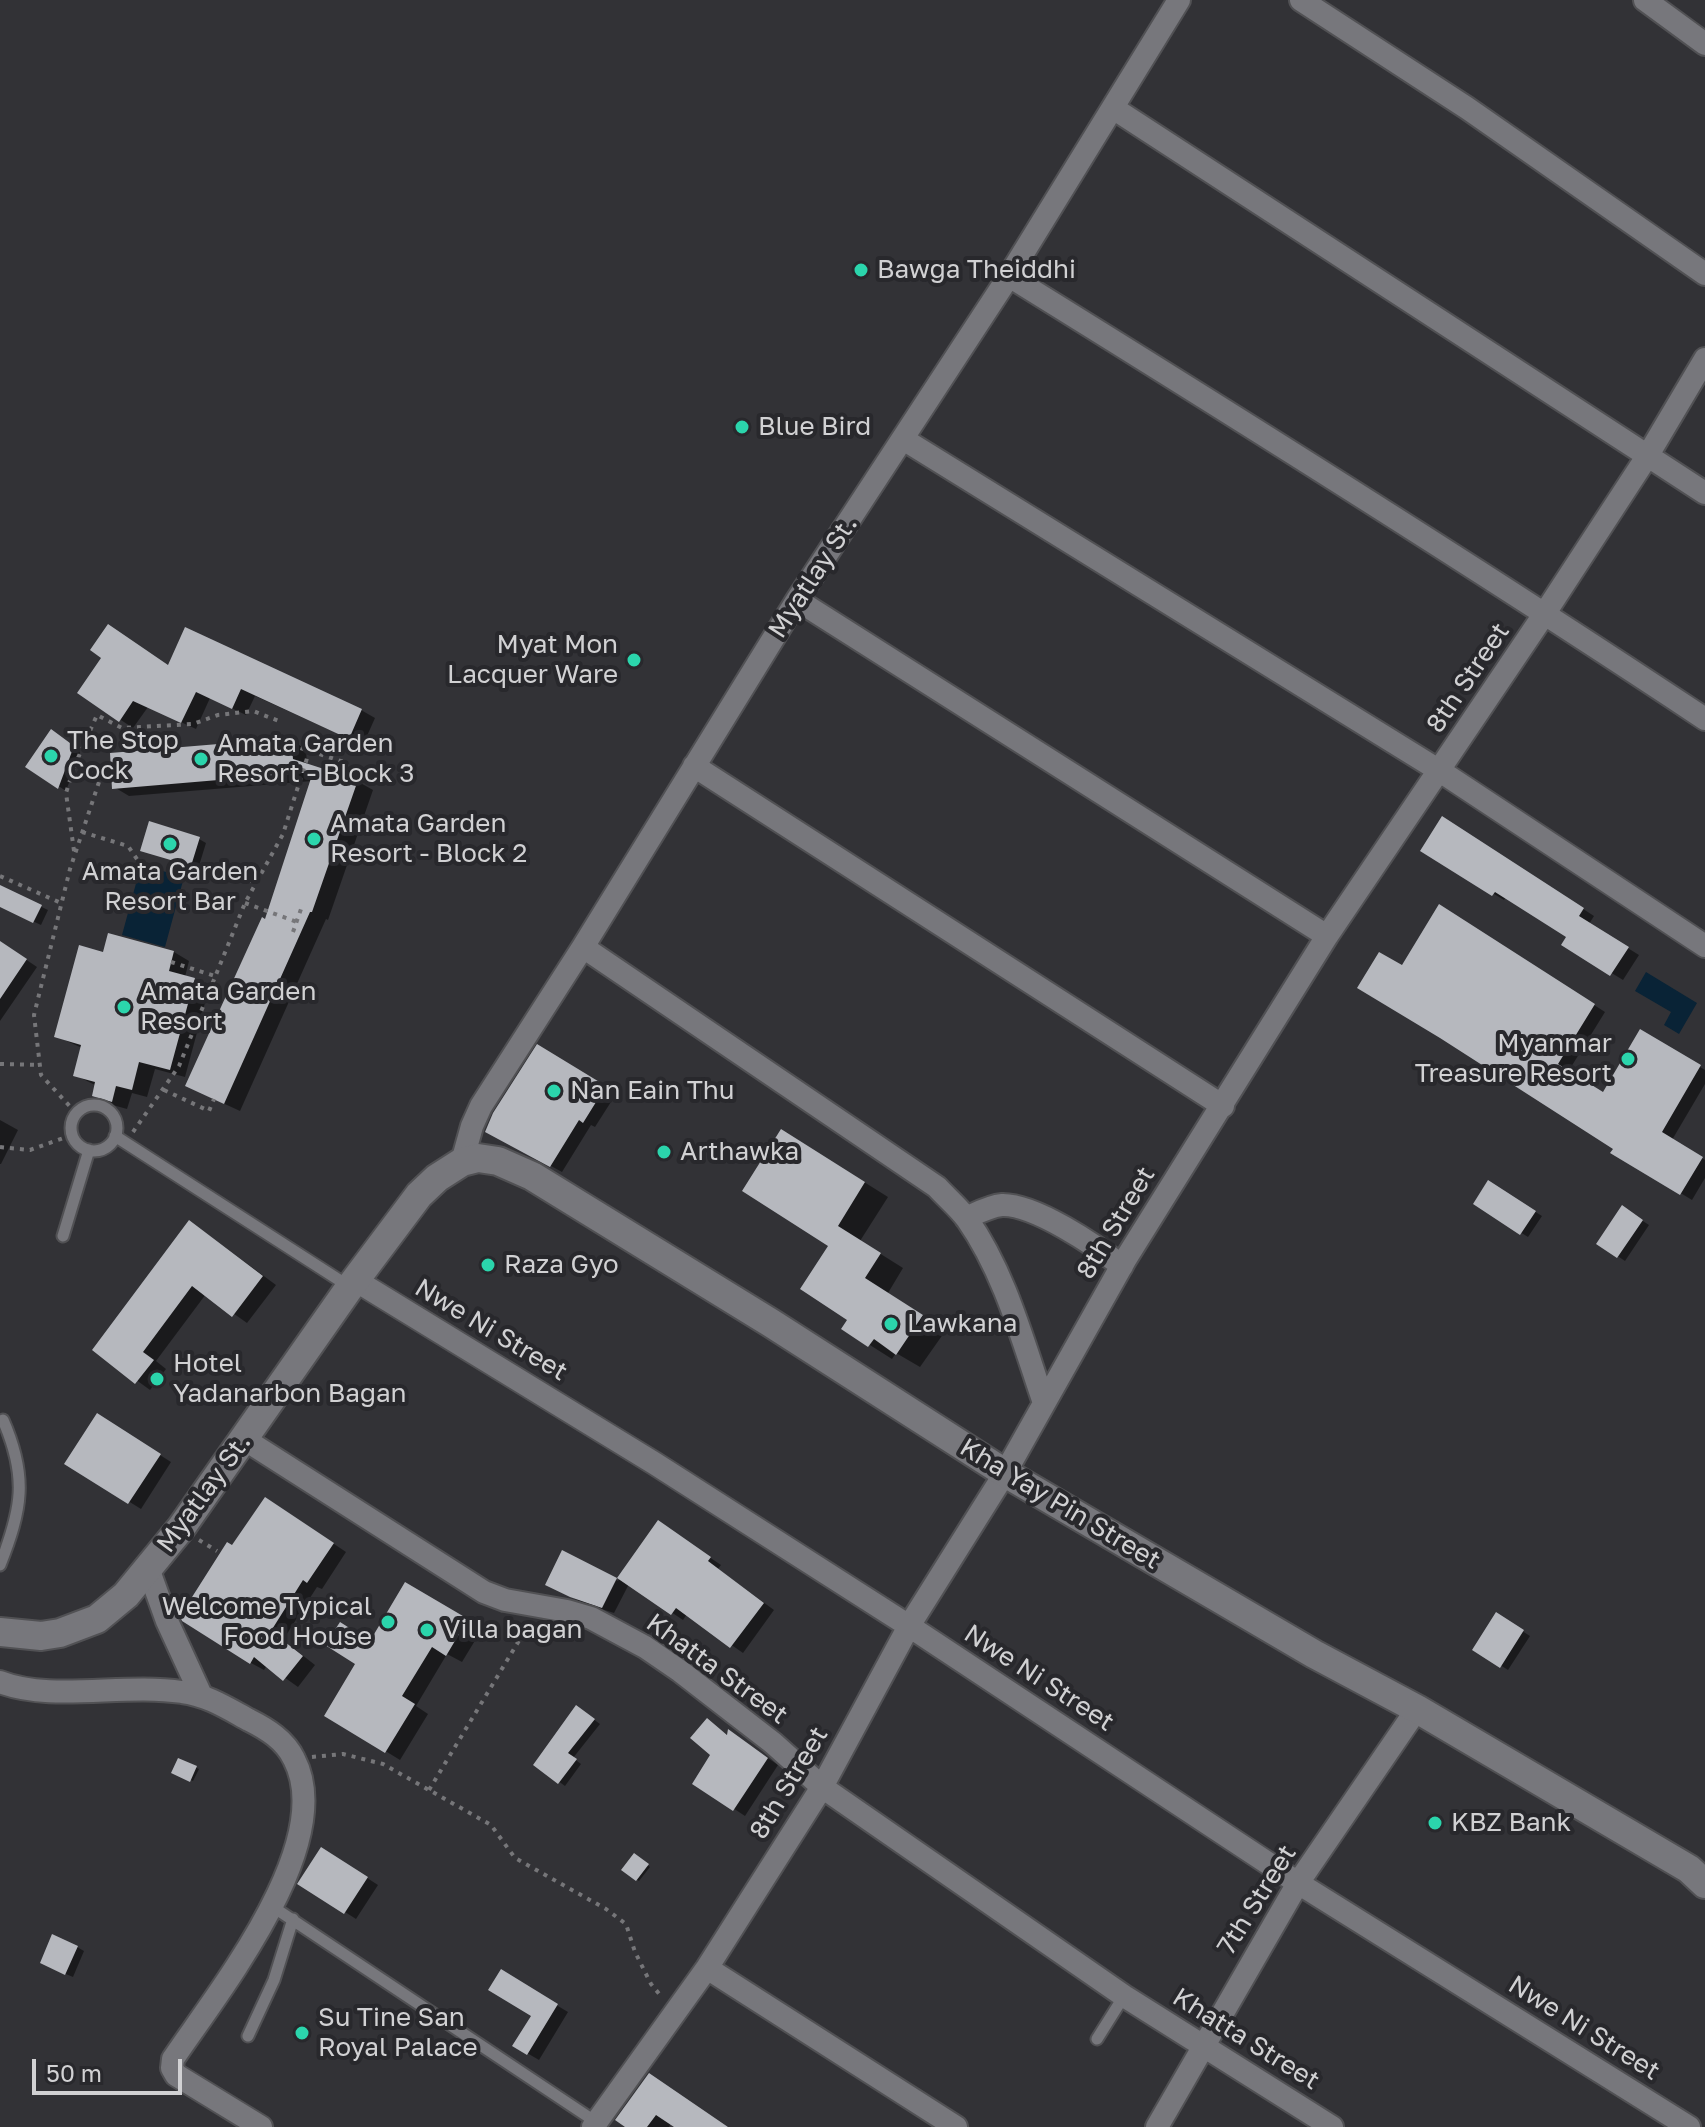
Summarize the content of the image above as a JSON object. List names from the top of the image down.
{
  "streets": {
    "street": [
      "Myatlay St.",
      "8th Street",
      "Nwe Ni Street",
      "Kha Yay Pin Street",
      "Khatta Street",
      "7th Street"
    ]
  },
  "crossings": [
    ["Myatlay St.", "Nwe Ni Street"],
    ["Myatlay St.", "Kha Yay Pin Street"],
    ["Myatlay St.", "Khatta Street"],
    ["8th Street", "Nwe Ni Street"],
    ["8th Street", "Kha Yay Pin Street"],
    ["8th Street", "Khatta Street"],
    ["Nwe Ni Street", "7th Street"],
    ["Kha Yay Pin Street", "7th Street"],
    ["Khatta Street", "7th Street"]
  ],
  "places": [
    "Bawga Theiddhi",
    "Blue Bird",
    "Myat Mon Lacquer Ware",
    "The Stop Cock",
    "Amata Garden Resort - Block 3",
    "Amata Garden Resort - Block 2",
    "Amata Garden Resort Bar",
    "Amata Garden Resort",
    "Myanmar Treasure Resort",
    "Nan Eain Thu",
    "Arthawka",
    "Raza Gyo",
    "Lawkana",
    "Hotel Yadanarbon Bagan",
    "Welcome Typical Food House",
    "Villa bagan",
    "KBZ Bank",
    "Su Tine San Royal Palace"
  ],
  "scale_bar": "50 m"
}
